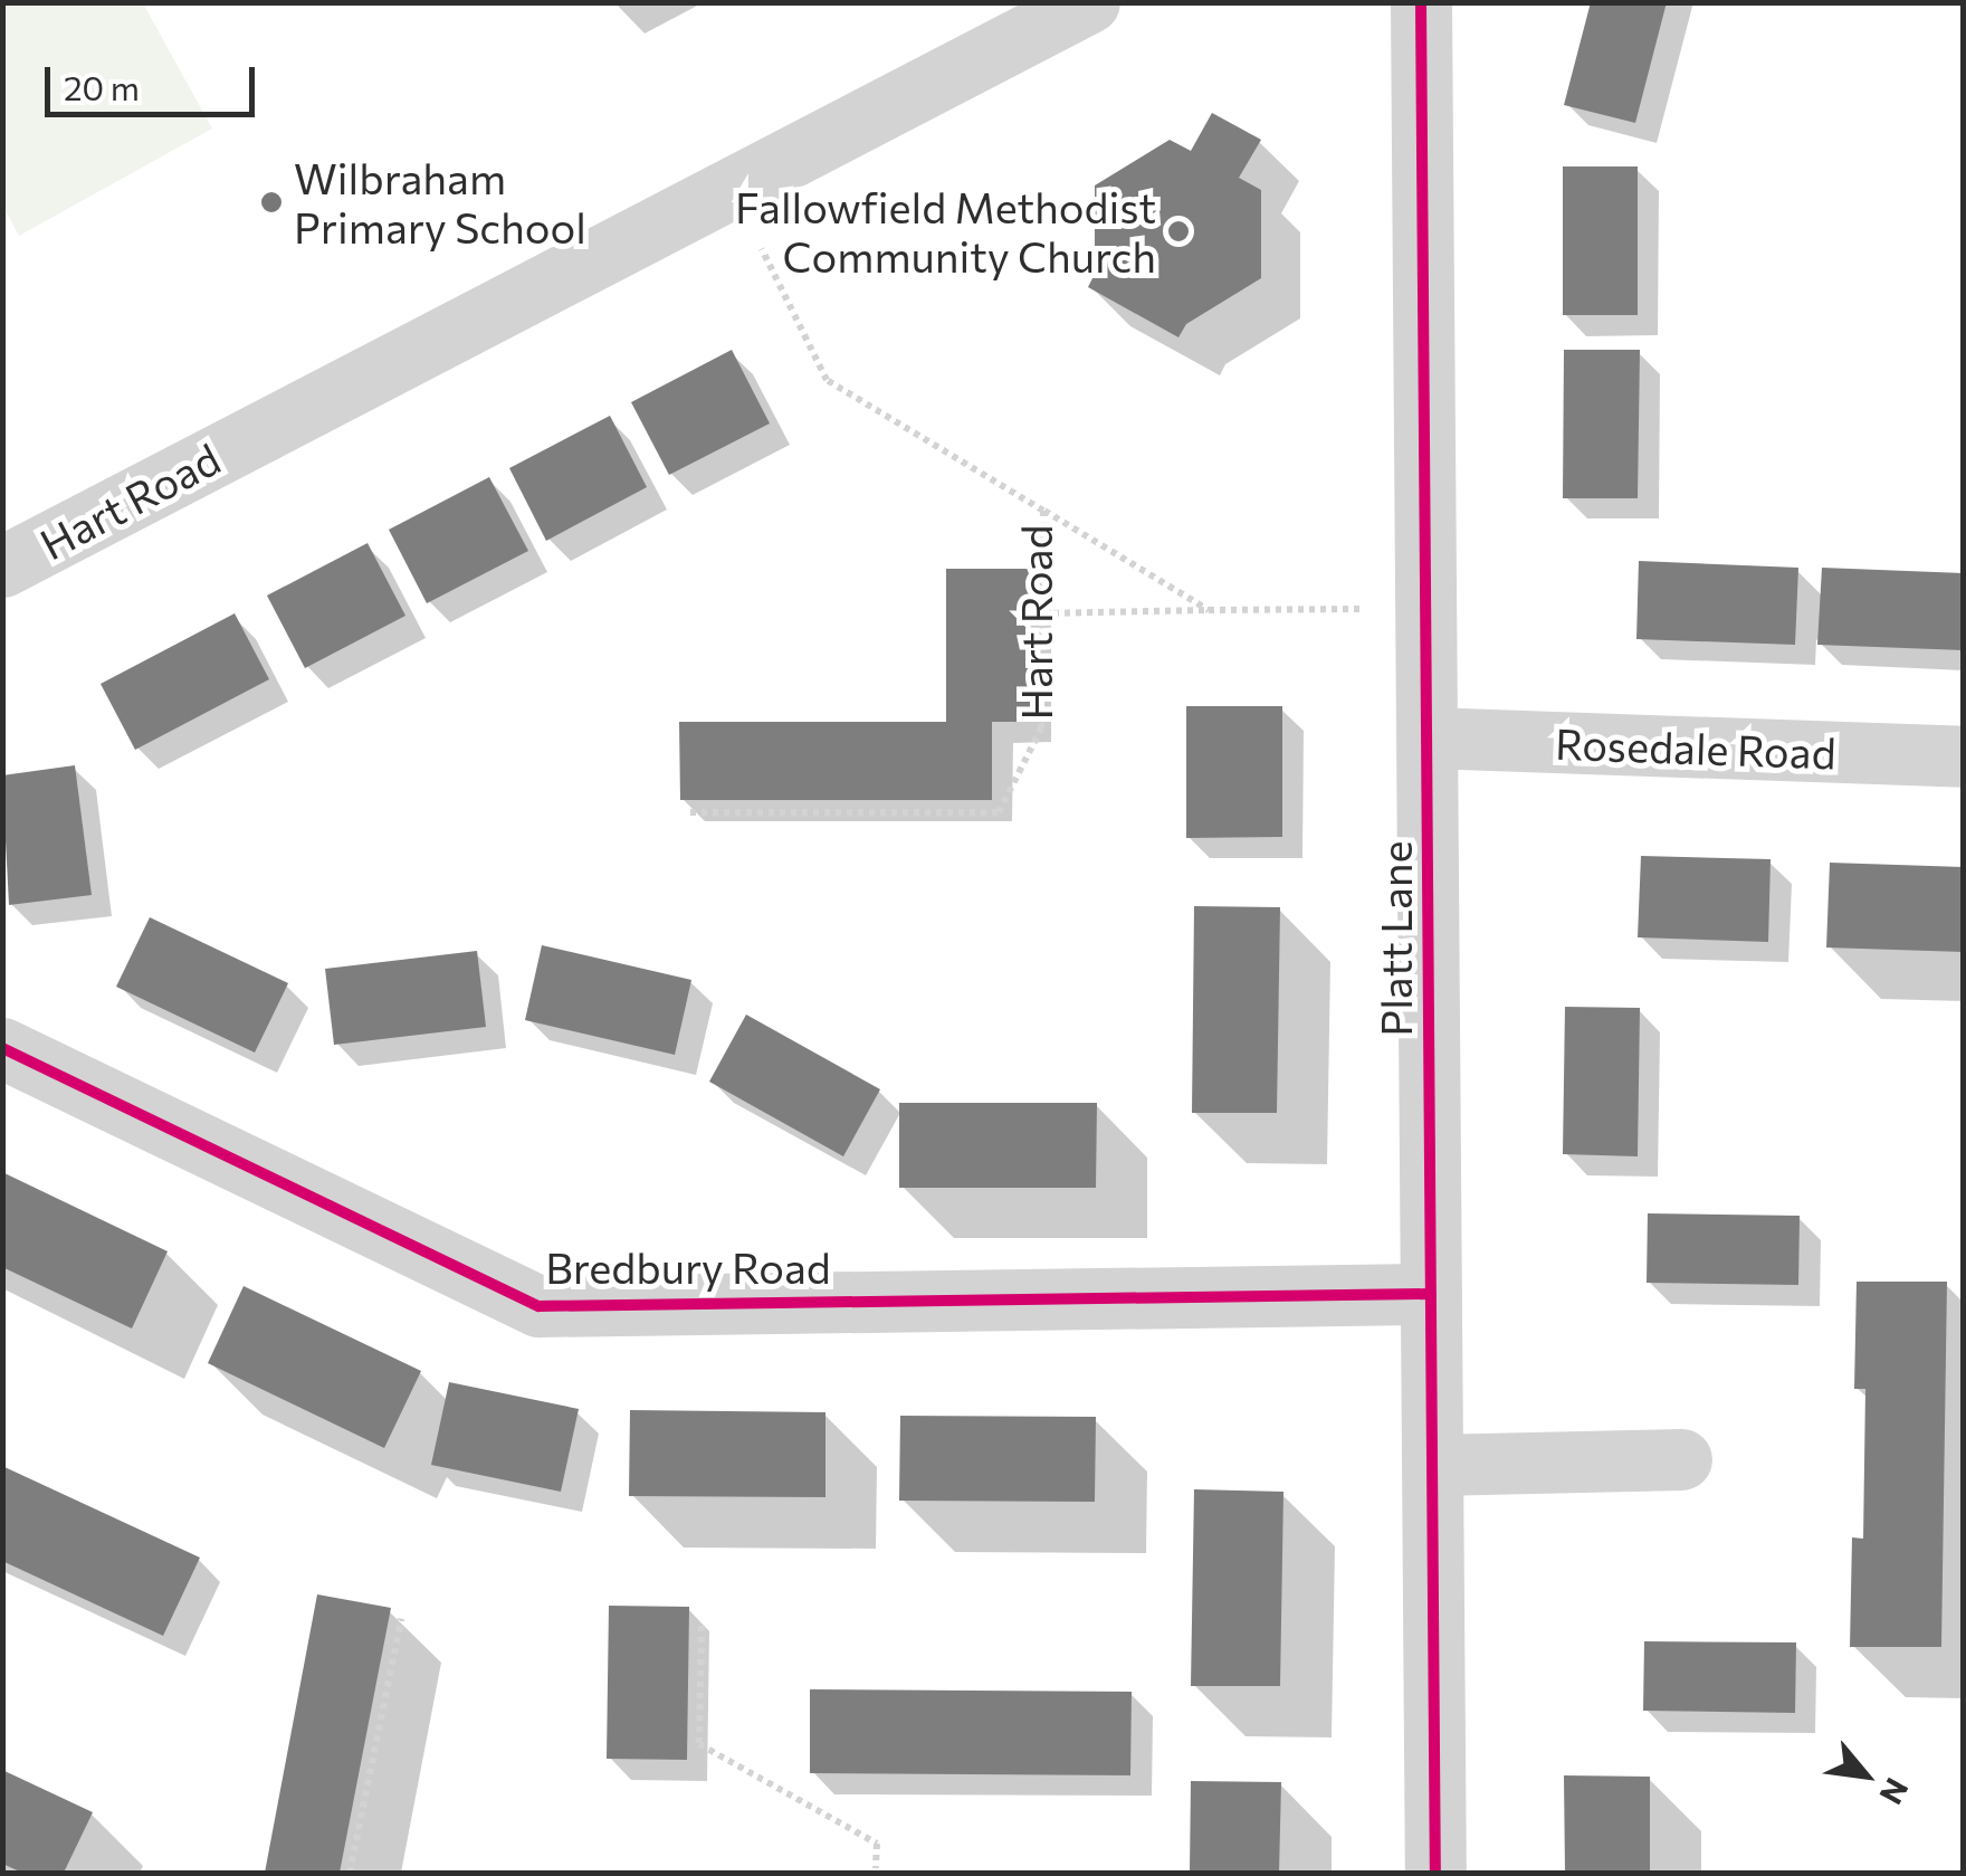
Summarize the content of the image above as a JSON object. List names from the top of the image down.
{
  "streets": {
    "street": [
      "Hart Road",
      "Rosedale Road",
      "Platt Lane",
      "Bredbury Road"
    ]
  },
  "crossings": [
    ["Rosedale Road", "Platt Lane"],
    ["Platt Lane", "Bredbury Road"]
  ],
  "places": ["Wilbraham Primary School", "Fallowfield Methodist Community Church"],
  "scale_bar": "20 m",
  "north": "bottom right"
}
